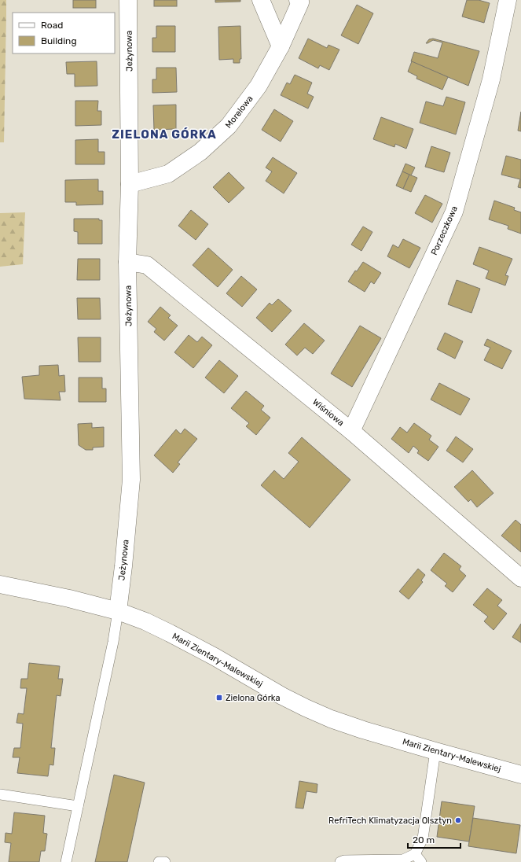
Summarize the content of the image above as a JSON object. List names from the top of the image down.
{
  "streets": {
    "street": [
      "Jeżynowa",
      "Morelowa",
      "Porzeczkowa",
      "Wiśniowa",
      "Marii Zientary-Malewskiej"
    ]
  },
  "crossings": [
    ["Jeżynowa", "Morelowa"],
    ["Jeżynowa", "Wiśniowa"],
    ["Jeżynowa", "Marii Zientary-Malewskiej"],
    ["Porzeczkowa", "Wiśniowa"]
  ],
  "districts": ["ZIELONA GÓRKA"],
  "places": {
    "transit": ["Zielona Górka"],
    "other": ["RefriTech Klimatyzacja Olsztyn"]
  },
  "legend": ["Road", "Building"],
  "scale_bar": "20 m"
}
